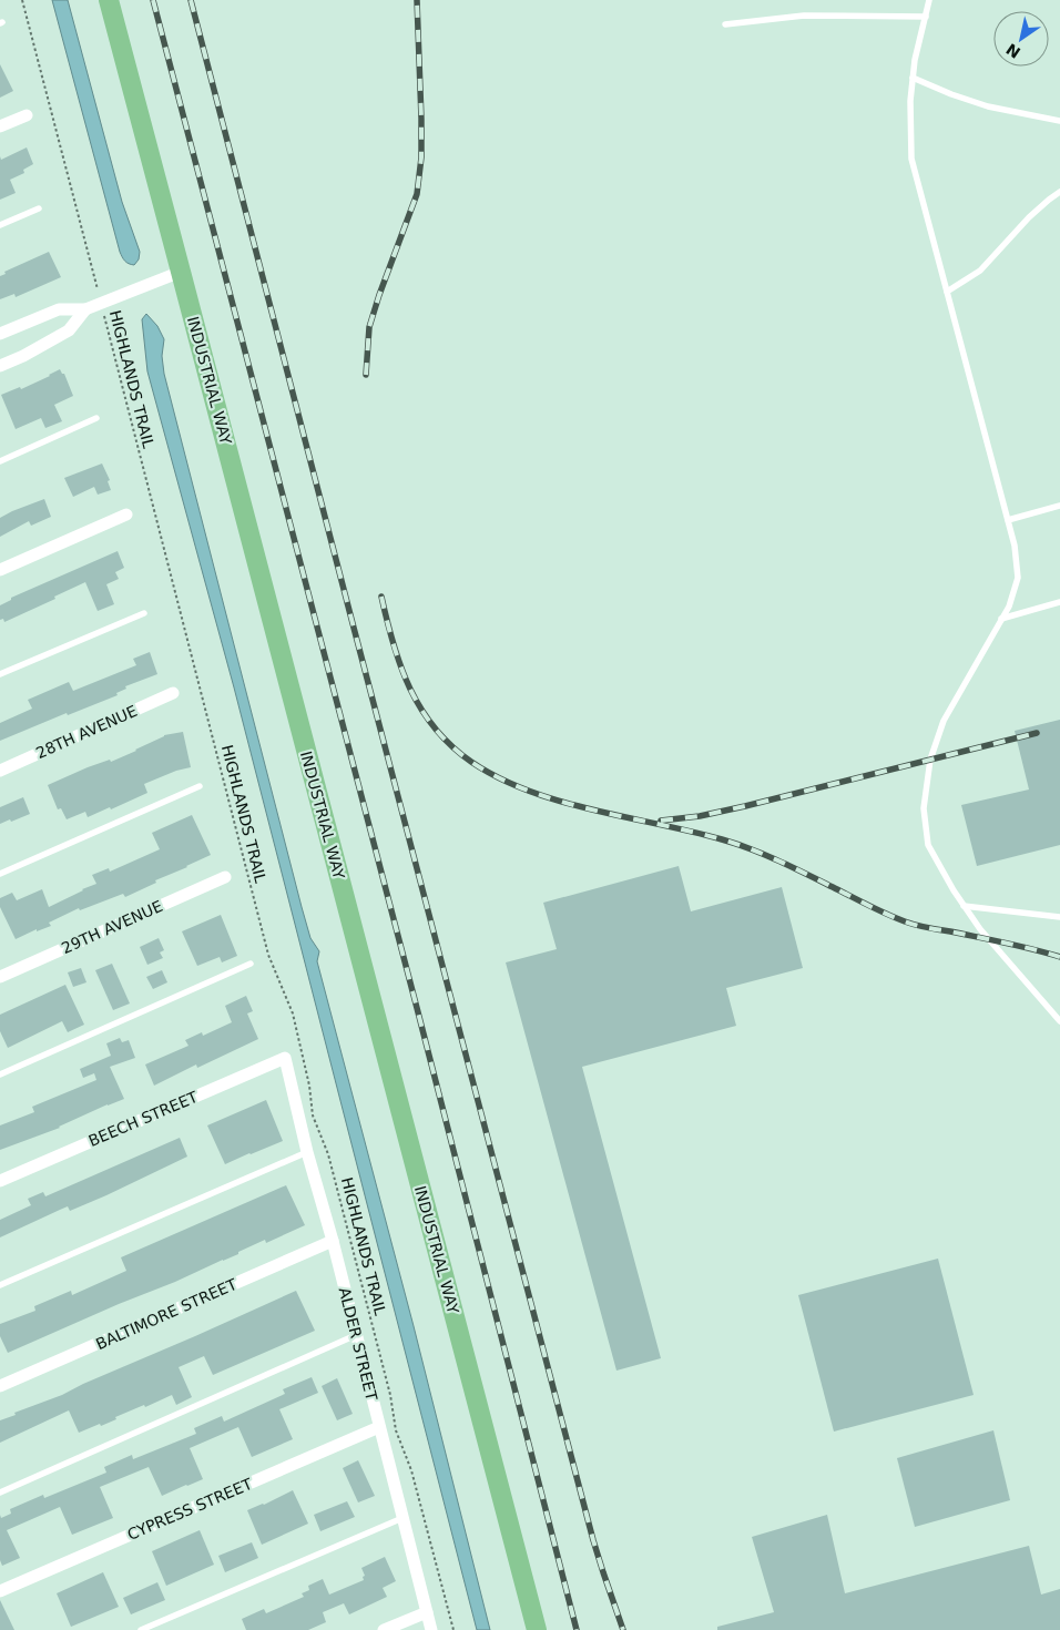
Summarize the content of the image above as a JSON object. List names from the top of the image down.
{
  "streets": {
    "main road": ["INDUSTRIAL WAY"],
    "street": [
      "28TH AVENUE",
      "29TH AVENUE",
      "BEECH STREET",
      "BALTIMORE STREET",
      "ALDER STREET",
      "CYPRESS STREET"
    ],
    "path": ["HIGHLANDS TRAIL"]
  },
  "crossings": [
    ["BEECH STREET", "ALDER STREET"],
    ["BALTIMORE STREET", "ALDER STREET"],
    ["ALDER STREET", "CYPRESS STREET"]
  ],
  "north": "bottom left"
}
